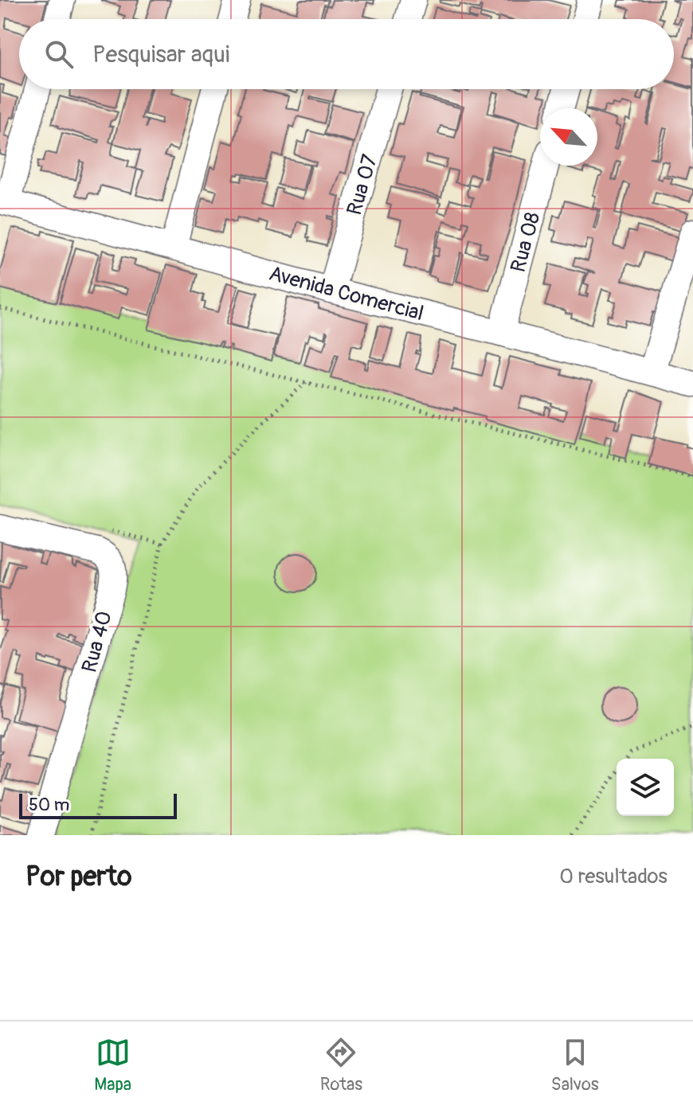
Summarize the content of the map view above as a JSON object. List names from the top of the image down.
{
  "streets": {
    "street": [
      "Rua 07",
      "Rua 08",
      "Avenida Comercial",
      "Rua 40"
    ]
  },
  "crossings": [
    ["Rua 07", "Avenida Comercial"],
    ["Rua 08", "Avenida Comercial"]
  ],
  "scale_bar": "50 m",
  "north": "top left",
  "page": {
    "search": "Pesquisar aqui",
    "scale": "50 m",
    "heading": ["Por perto", "0 resultados"],
    "nav": ["Mapa", "Rotas", "Salvos"]
  }
}
